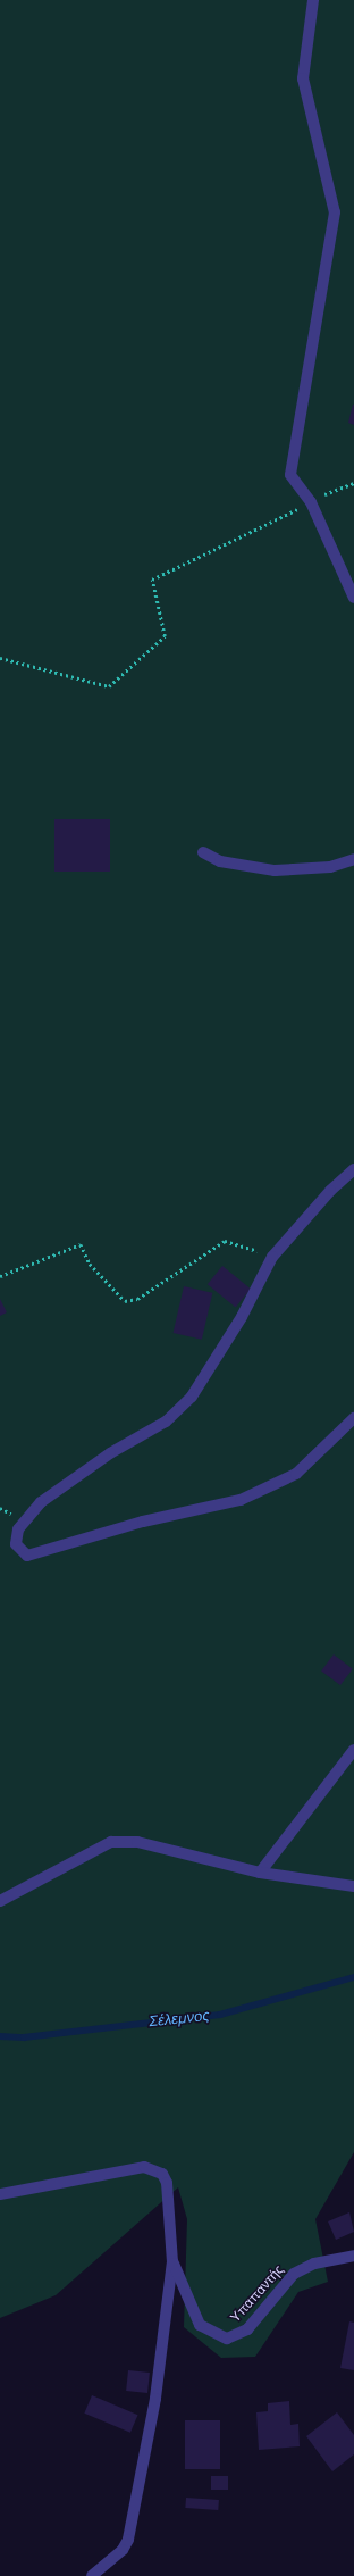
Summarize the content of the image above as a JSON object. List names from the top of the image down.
{
  "streets": {
    "street": ["Υπαπαντής"]
  },
  "water": ["Σέλεμνος"]
}
